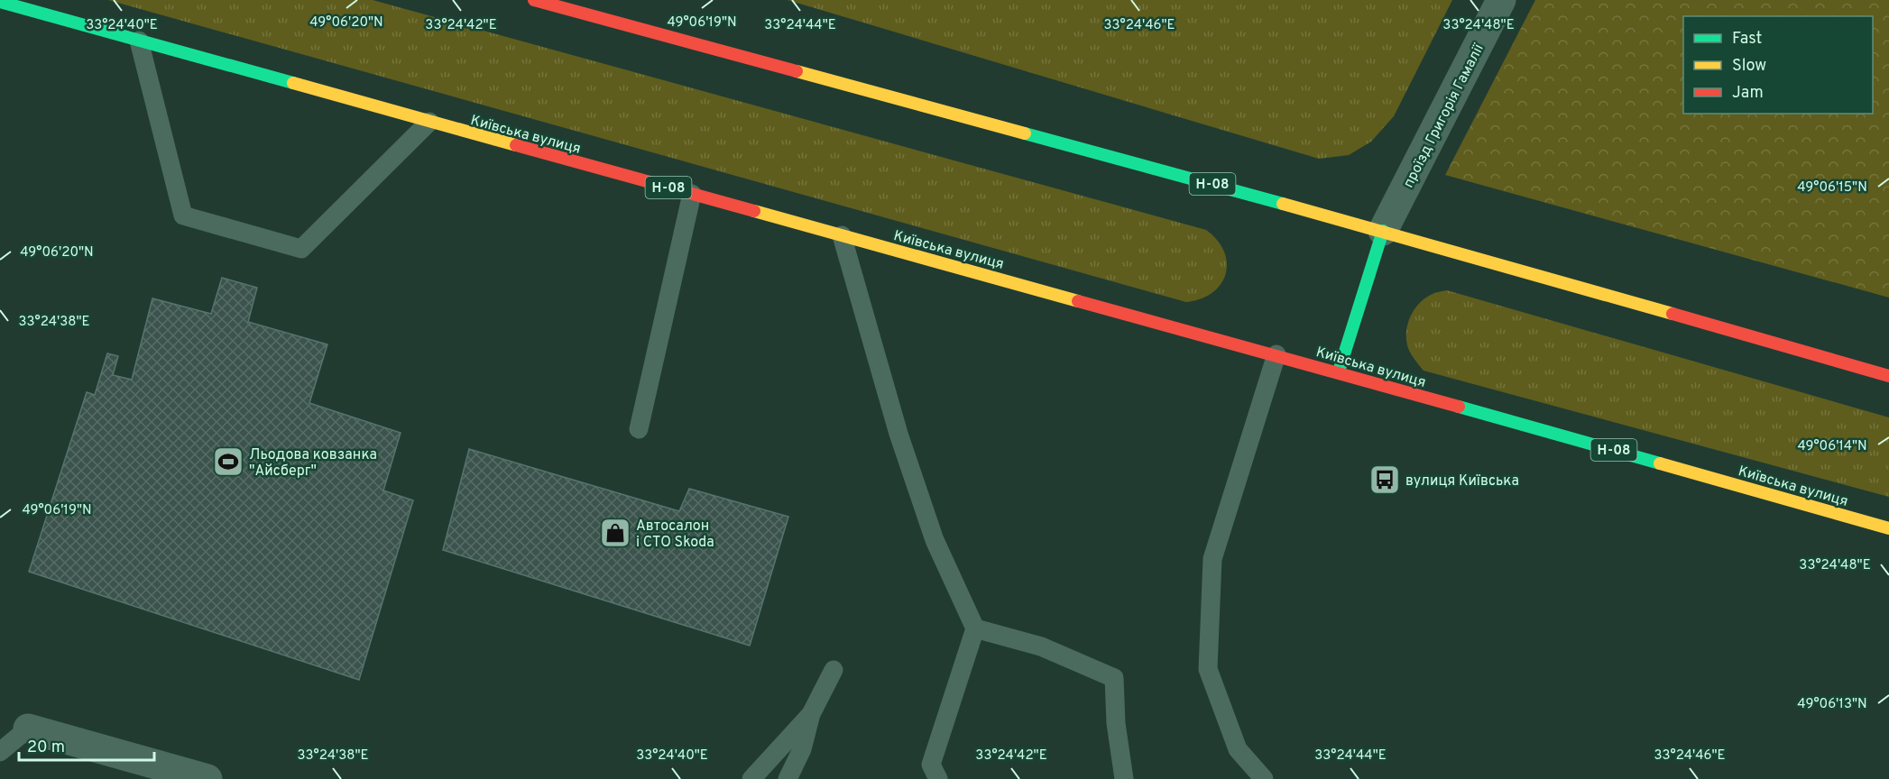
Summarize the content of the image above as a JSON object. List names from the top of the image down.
{
  "streets": {
    "main road": ["Київська вулиця", "Н-08"],
    "street": ["проїзд Григорія Гамалії"]
  },
  "crossings": [
    ["проїзд Григорія Гамалії", "Н-08"]
  ],
  "places": {
    "sports": ["Льодова ковзанка \"Айсберг\""],
    "bus stop": ["вулиця Київська"],
    "shop": ["Автосалон і СТО Skoda"]
  },
  "legend": ["Fast", "Slow", "Jam"],
  "scale_bar": "20 m",
  "coordinates": [
    "49°06'20\"N",
    "49°06'19\"N",
    "33°24'40\"E",
    "33°24'42\"E",
    "33°24'44\"E",
    "33°24'46\"E",
    "33°24'48\"E",
    "49°06'15\"N",
    "33°24'38\"E",
    "49°06'14\"N",
    "49°06'13\"N"
  ]
}
